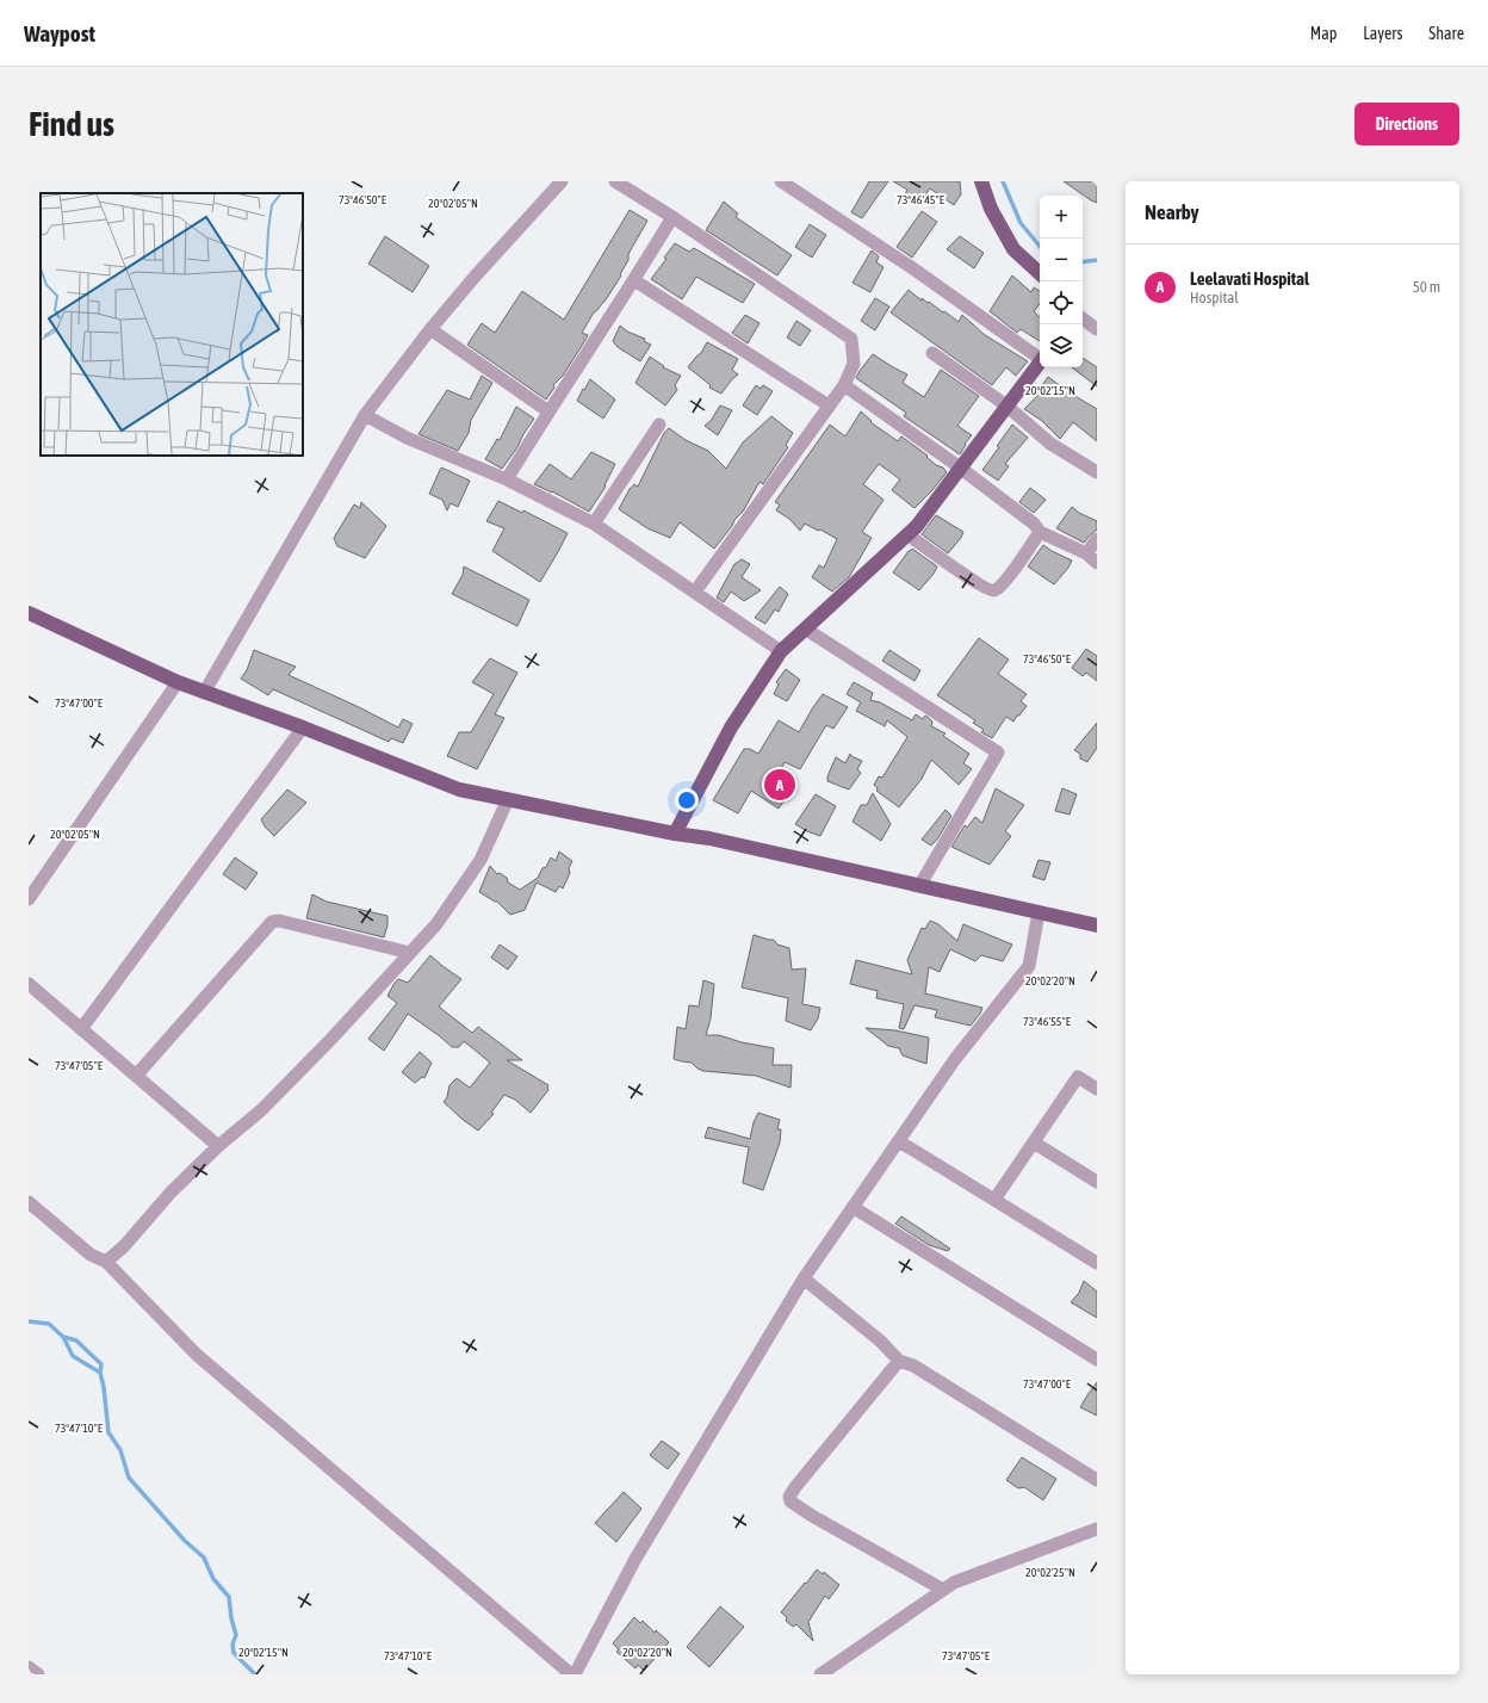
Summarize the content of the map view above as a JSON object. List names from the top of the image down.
{
  "page": {
    "header": "Waypost",
    "nav": ["Map", "Layers", "Share"],
    "buttons": "Directions",
    "title": "Find us",
    "heading": "Nearby",
    "map_buttons": ["+", "−"],
    "list": [
      {
        "mark": "A",
        "name": "Leelavati Hospital",
        "note": "Hospital",
        "value": "50 m"
      }
    ],
    "pins": "A"
  },
  "coordinates": [
    "73°46'50\"E",
    "73°46'45\"E",
    "20°02'05\"N",
    "20°02'15\"N",
    "73°47'00\"E",
    "20°02'20\"N",
    "73°46'55\"E",
    "73°47'05\"E",
    "73°47'10\"E",
    "20°02'25\"N"
  ]
}
